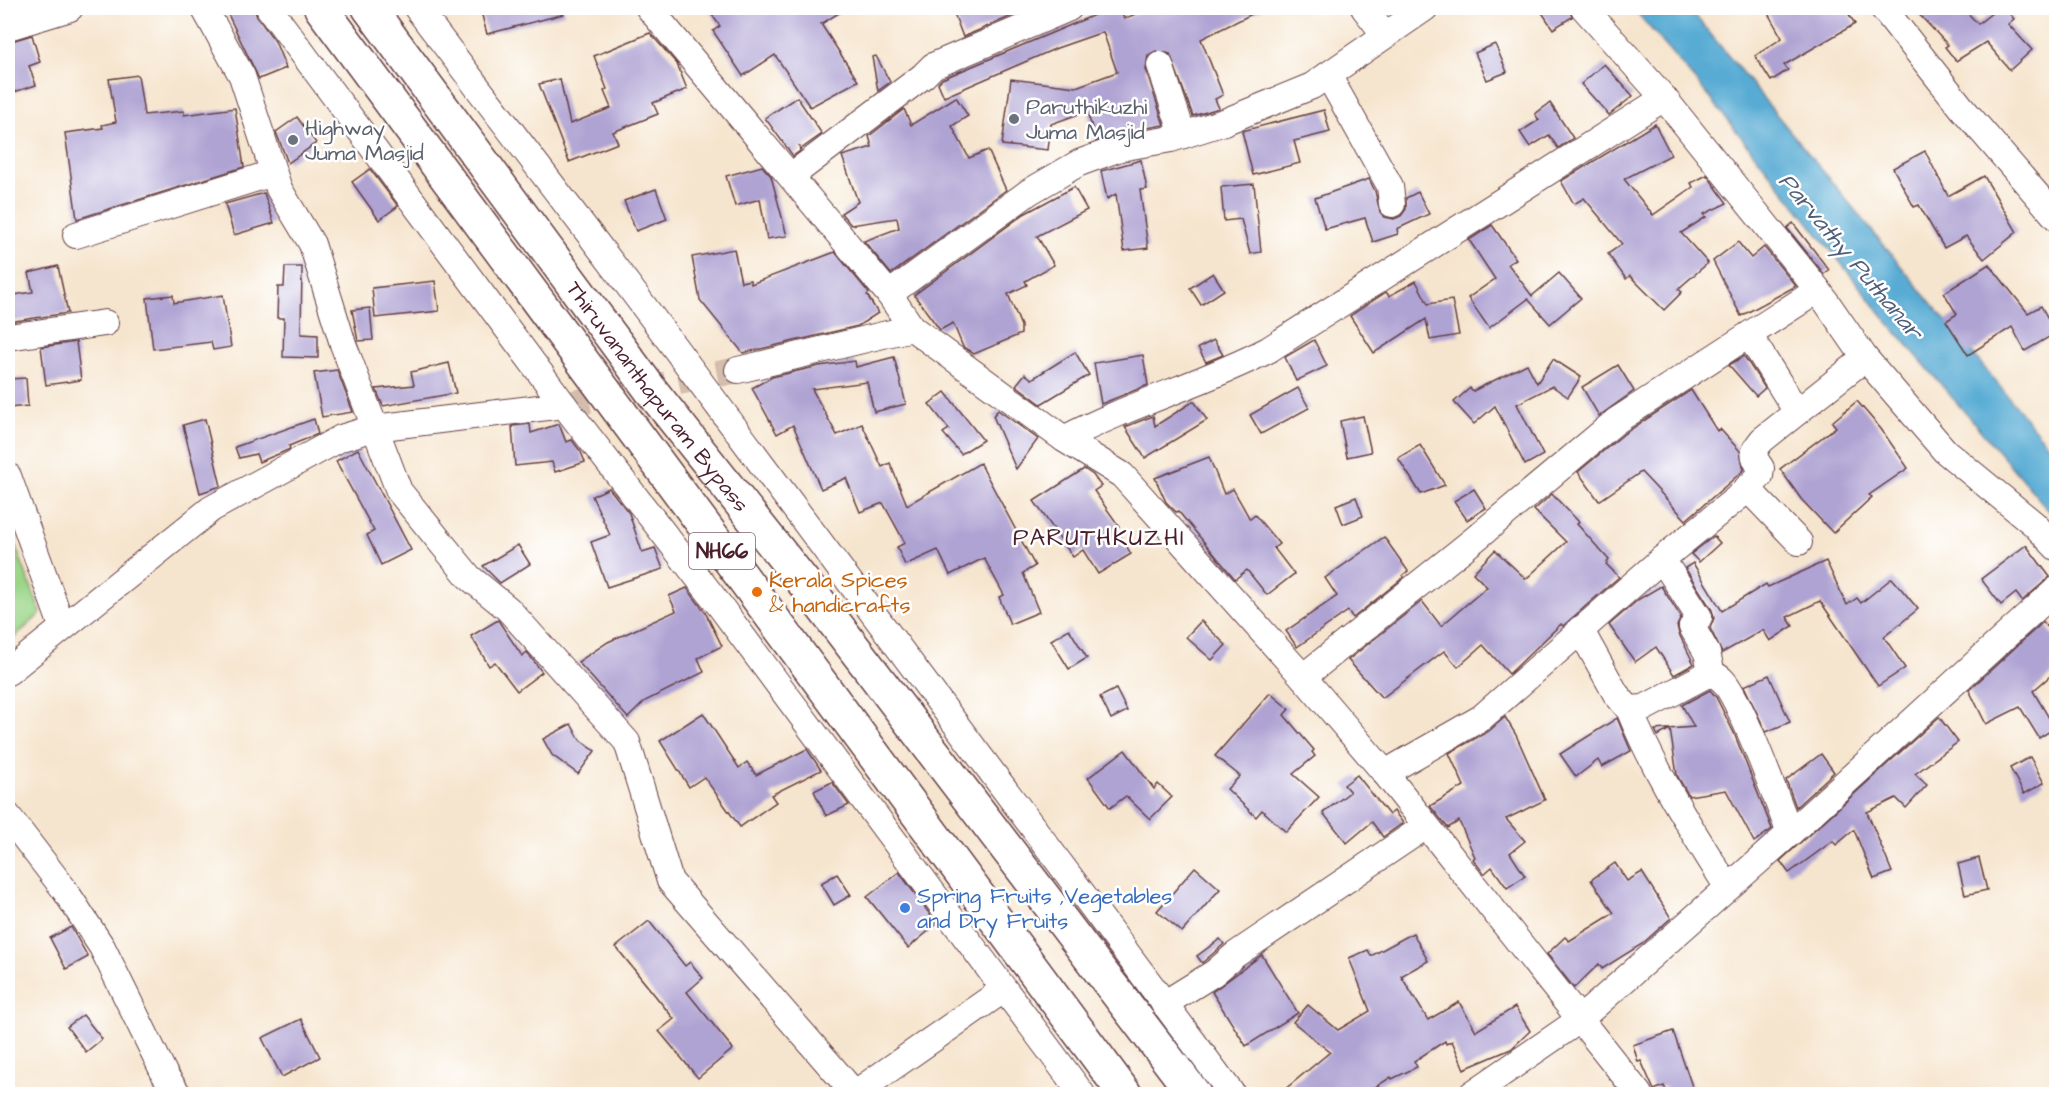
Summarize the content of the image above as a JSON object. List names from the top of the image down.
{
  "streets": {
    "highway": ["Thiruvananthapuram Bypass", "NH66"]
  },
  "districts": ["PARUTHKUZHI"],
  "water": ["Parvathy Puthanar"],
  "places": [
    "Paruthikuzhi Juma Masjid",
    "Highway Juma Masjid",
    "Kerala Spices & handicrafts",
    "Spring Fruits ,Vegetables and Dry Fruits"
  ]
}
